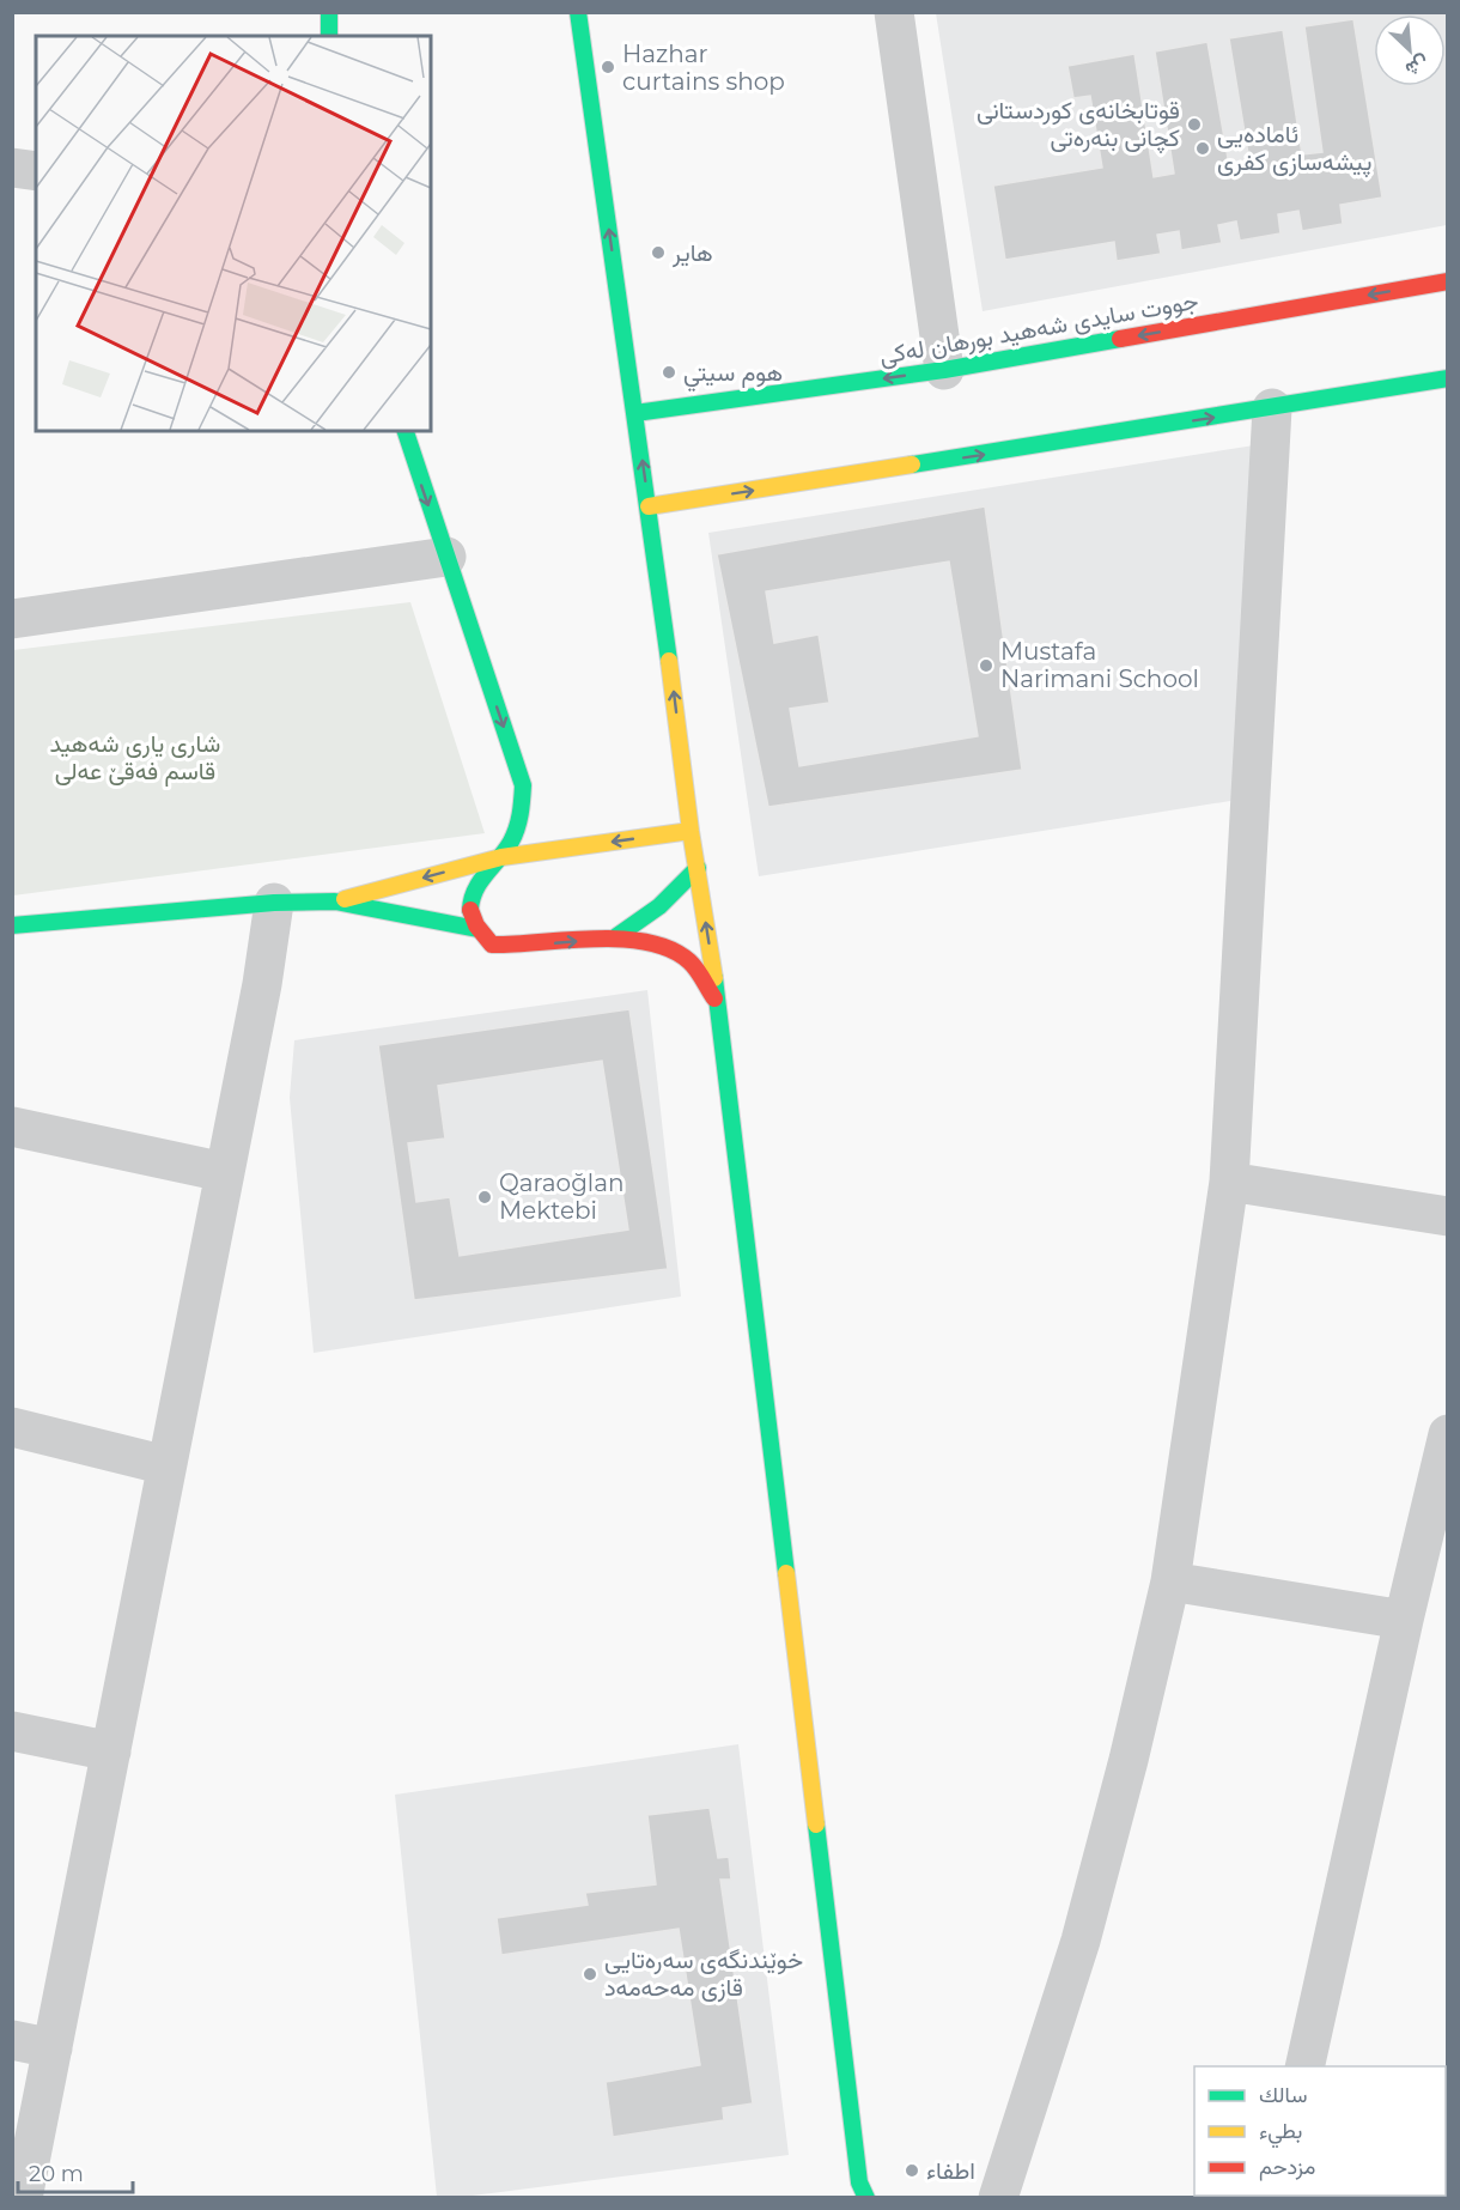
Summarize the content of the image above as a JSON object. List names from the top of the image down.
{
  "streets": {
    "main road": ["جووت سایدی شەهید بورهان لەکی"]
  },
  "parks": ["شاری یاری شەهید قاسم فەقێ عەلی"],
  "places": [
    "Hazhar curtains shop",
    "قوتابخانەی کوردستانی کچانی بنەرەتی",
    "ئامادەیی پیشەسازی کفری",
    "هاير",
    "هوم سيتي",
    "Mustafa Narimani School",
    "Qaraoğlan Mektebi",
    "خوێندنگەی سەرەتایی قازی مەحەمەد",
    "اطفاء"
  ],
  "legend": ["سالك", "بطيء", "مزدحم"],
  "scale_bar": "20 m",
  "north": "bottom right"
}
